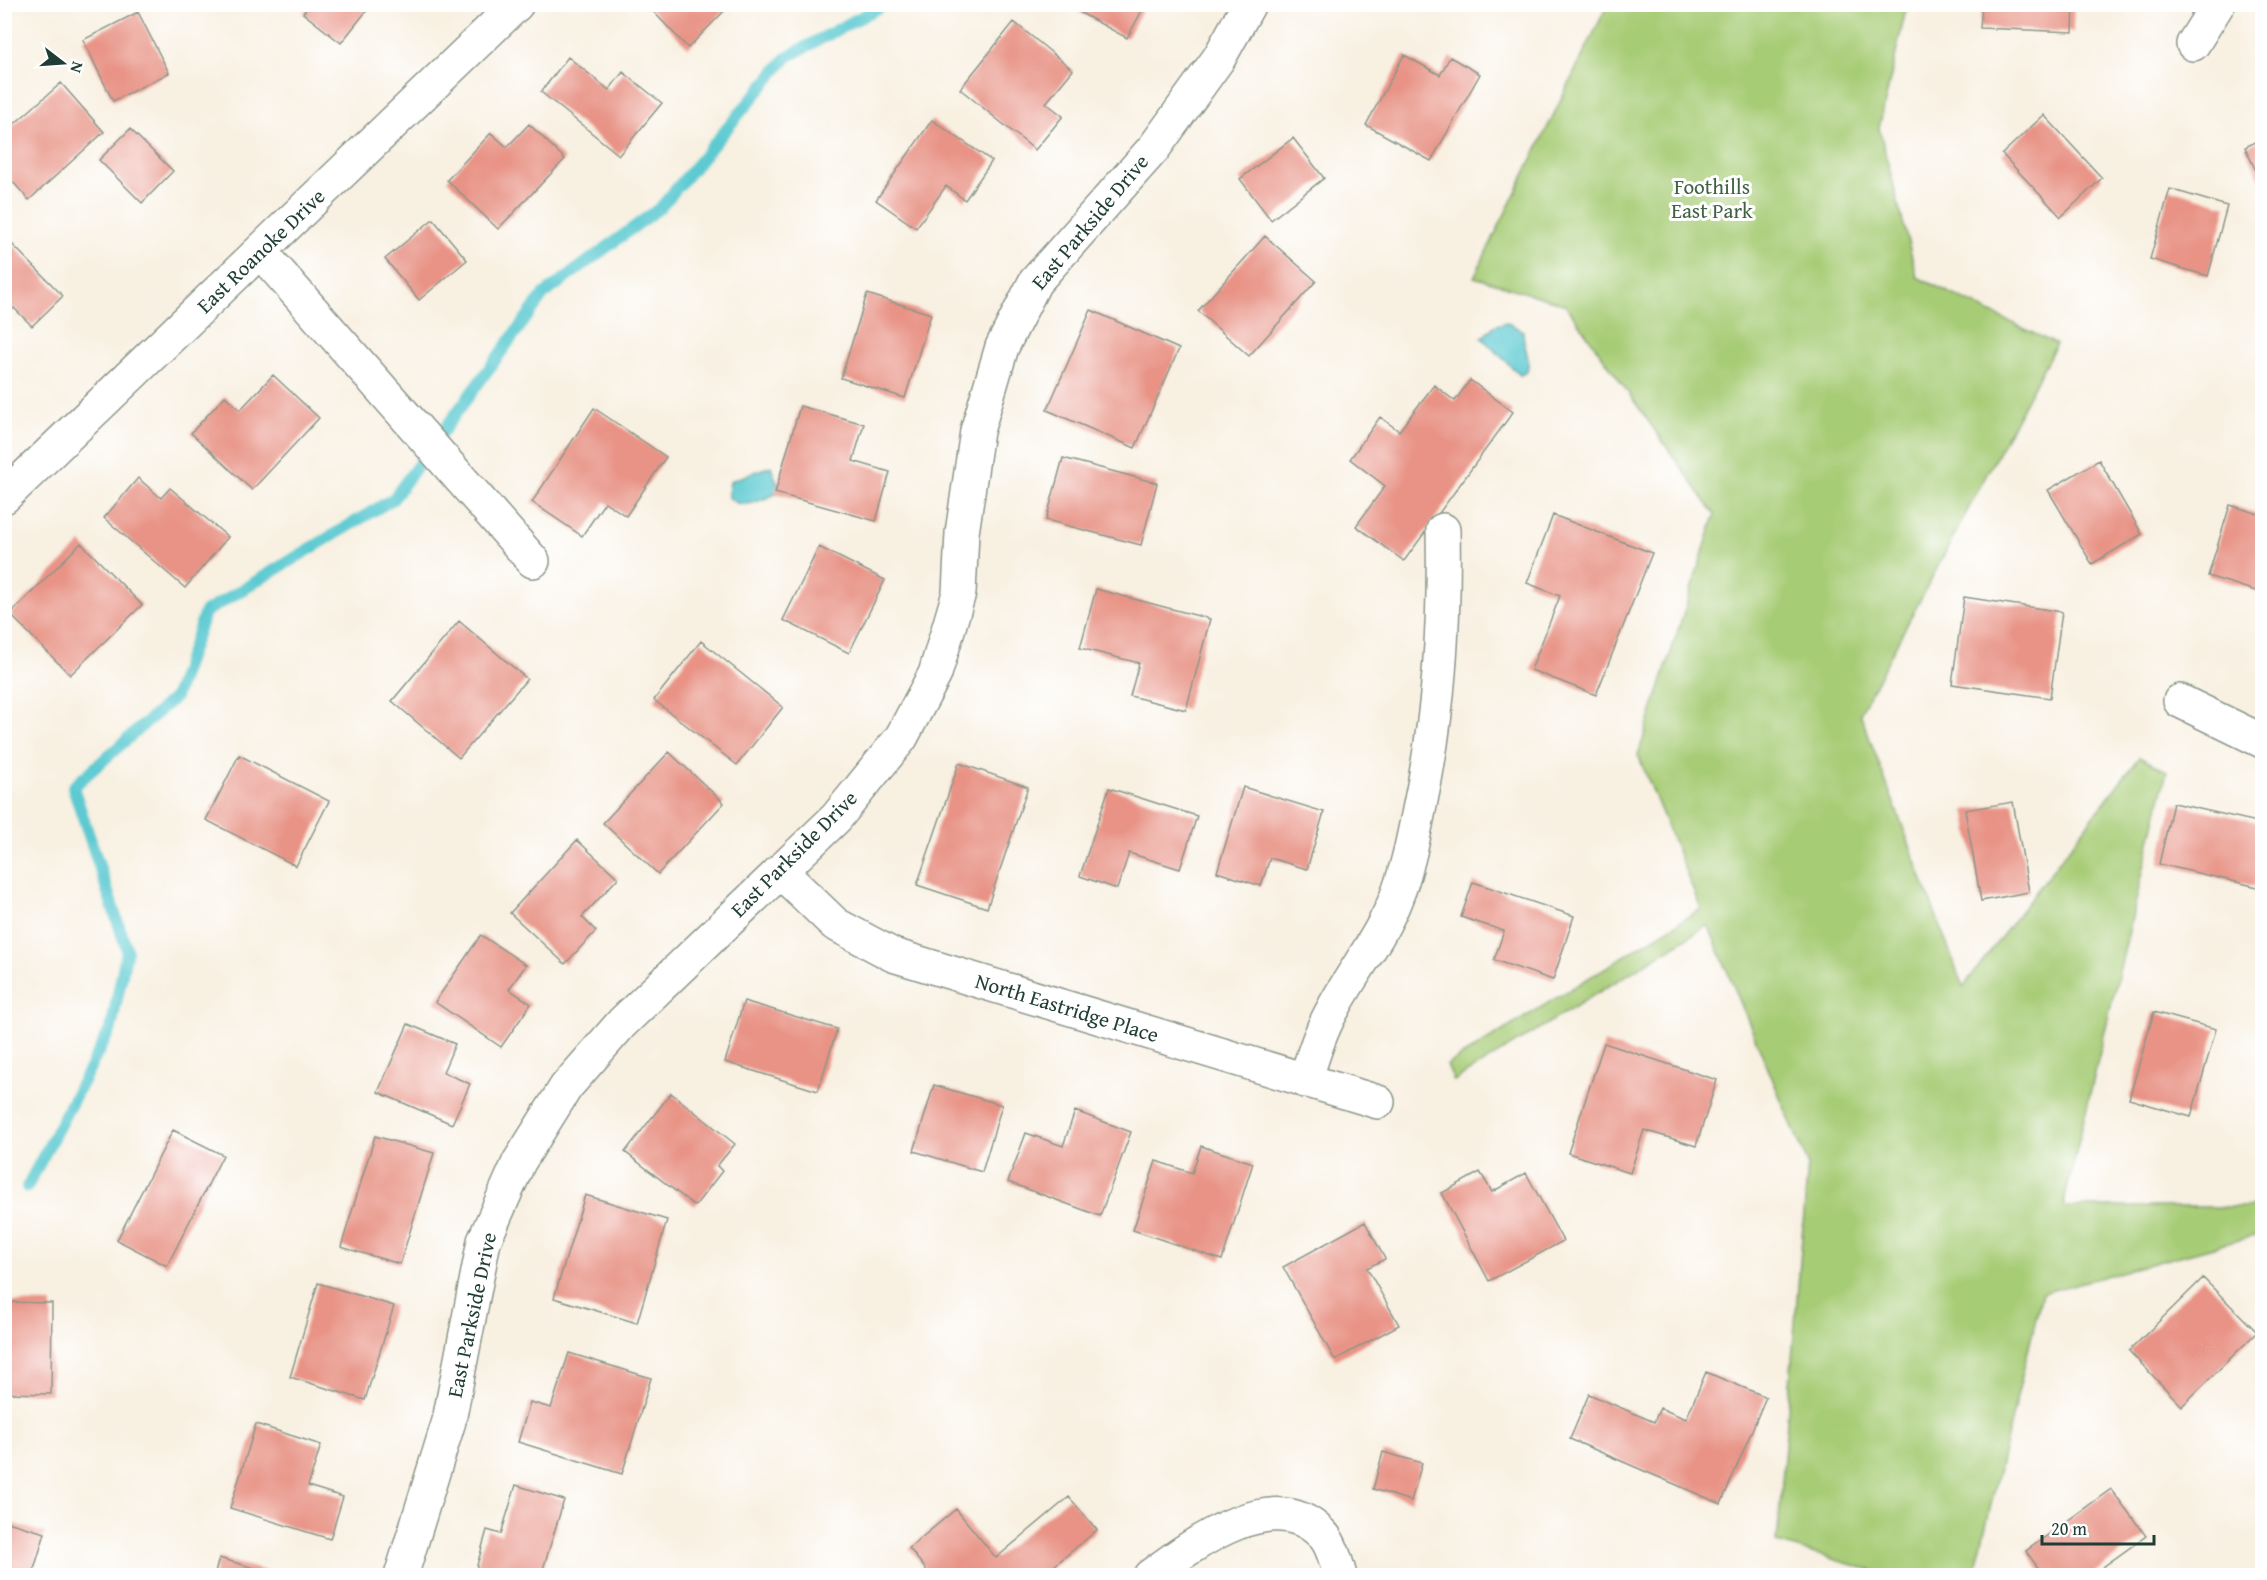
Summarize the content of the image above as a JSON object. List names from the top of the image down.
{
  "streets": {
    "street": ["East Parkside Drive", "East Roanoke Drive", "North Eastridge Place"]
  },
  "crossings": [
    ["East Parkside Drive", "North Eastridge Place"]
  ],
  "parks": ["Foothills East Park"],
  "scale_bar": "20 m",
  "north": "right"
}
